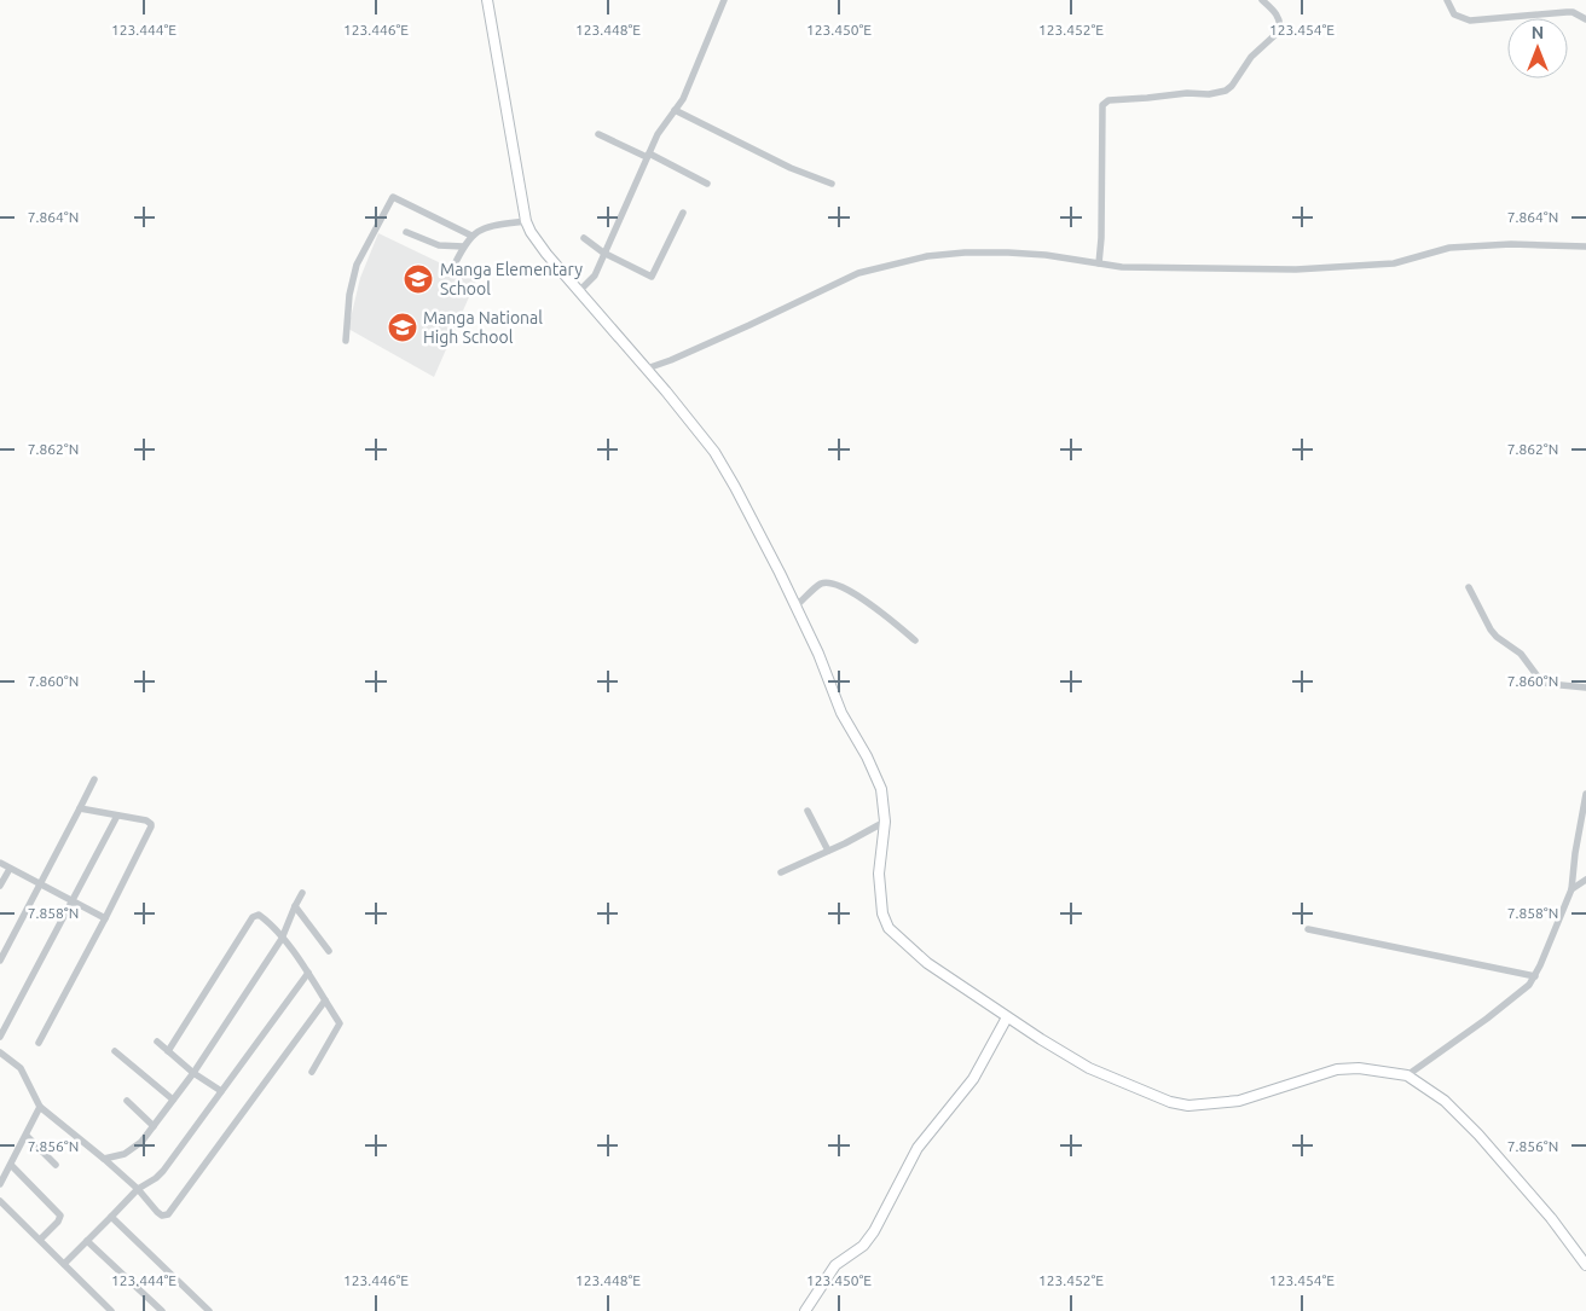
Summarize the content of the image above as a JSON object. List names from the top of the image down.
{
  "places": {
    "school or university": ["Manga Elementary School", "Manga National High School"]
  },
  "north": "top",
  "coordinates": [
    "123.444°E",
    "123.446°E",
    "123.448°E",
    "123.450°E",
    "123.452°E",
    "123.454°E",
    "7.864°N",
    "7.862°N",
    "7.860°N",
    "7.858°N",
    "7.856°N"
  ]
}
